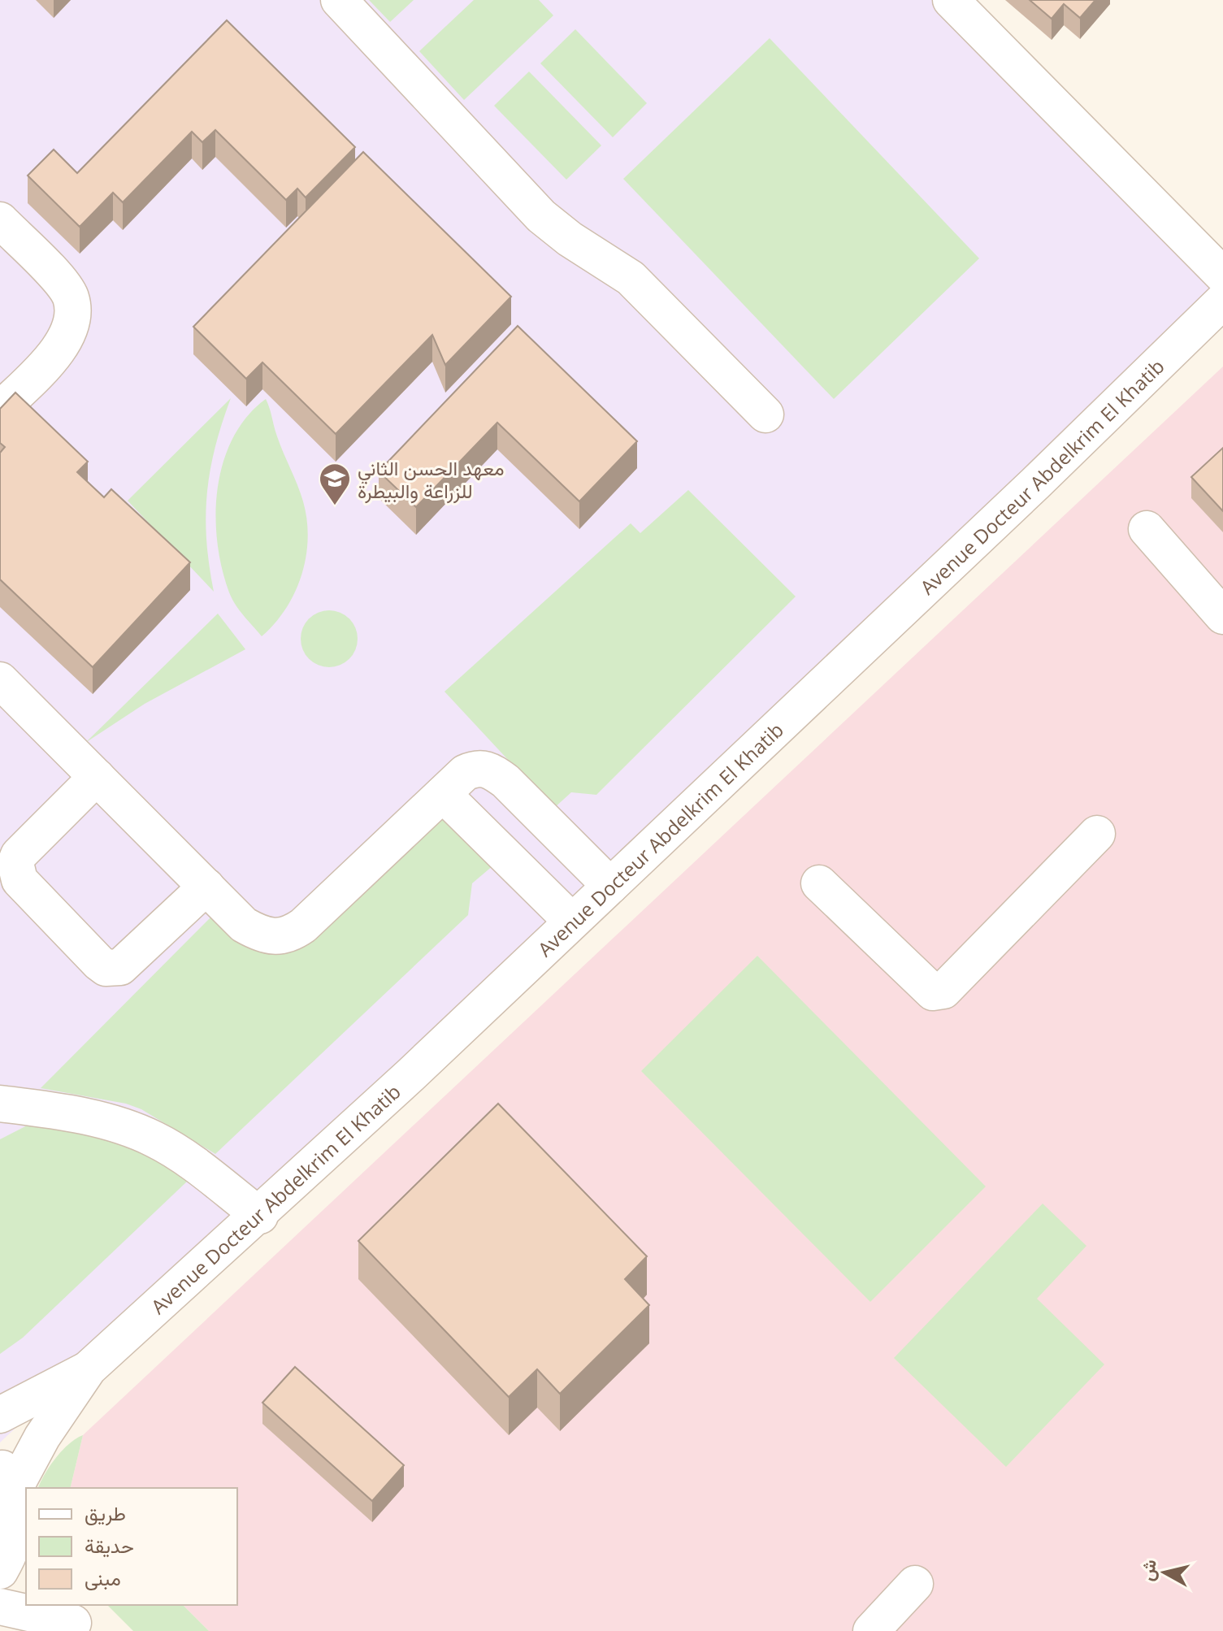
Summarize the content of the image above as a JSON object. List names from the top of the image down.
{
  "streets": {
    "street": ["Avenue Docteur Abdelkrim El Khatib"]
  },
  "places": {
    "school or university": ["معهد الحسن الثاني للزراعة والبيطرة"]
  },
  "legend": ["طريق", "حديقة", "مبنى"],
  "north": "left"
}
